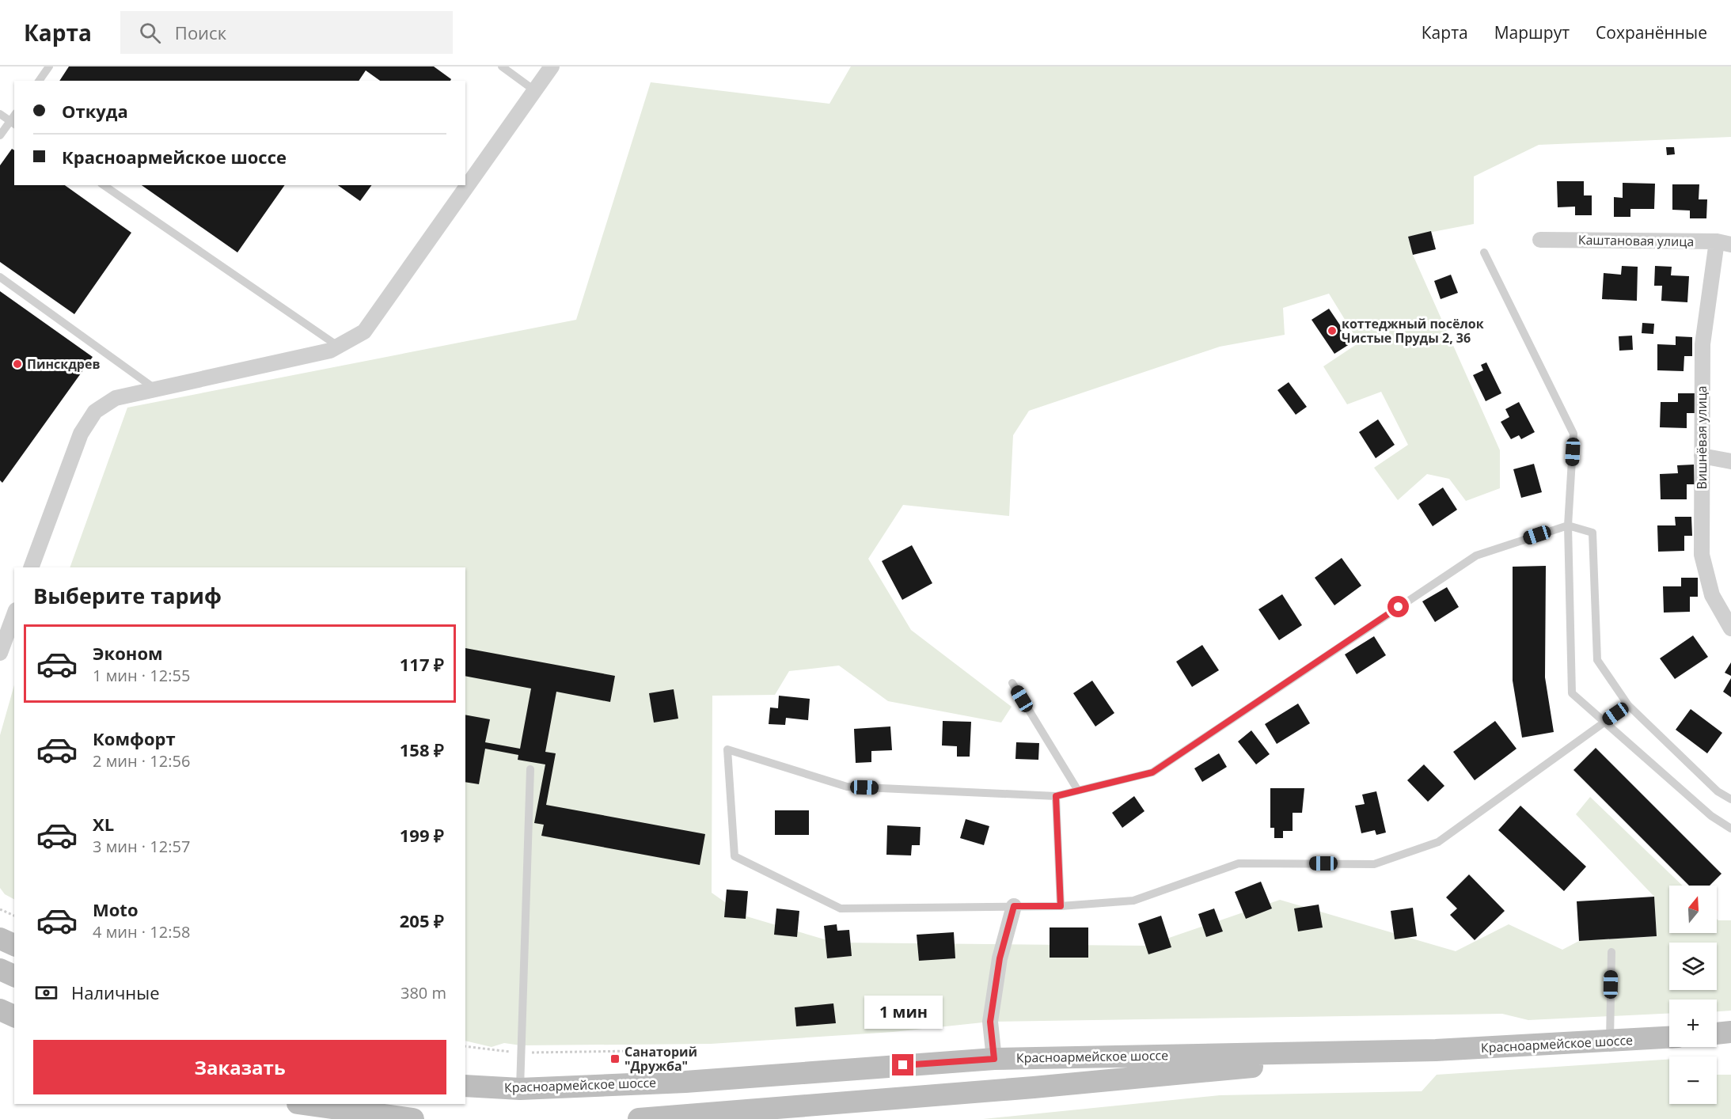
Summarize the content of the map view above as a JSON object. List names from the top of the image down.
{
  "streets": {
    "main road": ["Красноармейское шоссе"],
    "street": ["Каштановая улица", "Вишнёвая улица"]
  },
  "crossings": [
    ["Каштановая улица", "Вишнёвая улица"]
  ],
  "places": {
    "other": ["коттеджный посёлок Чистые Пруды 2, 36", "Пинскдрев"],
    "transit": ["Санаторий \"Дружба\""]
  },
  "north": "top",
  "page": {
    "header": "Карта",
    "search": "Поиск",
    "nav": ["Карта", "Маршрут", "Сохранённые"],
    "banner": ["Откуда", "Красноармейское шоссе"],
    "heading": "Выберите тариф",
    "list": [
      {
        "name": "Эконом",
        "note": "1 мин · 12:55",
        "value": "117 ₽"
      },
      {
        "name": "Комфорт",
        "note": "2 мин · 12:56",
        "value": "158 ₽"
      },
      {
        "name": "XL",
        "note": "3 мин · 12:57",
        "value": "199 ₽"
      },
      {
        "name": "Moto",
        "note": "4 мин · 12:58",
        "value": "205 ₽"
      }
    ],
    "map_buttons": ["+", "−"],
    "pay": ["Наличные", "380 m"],
    "bubble": "1 мин",
    "buttons": "Заказать"
  }
}
